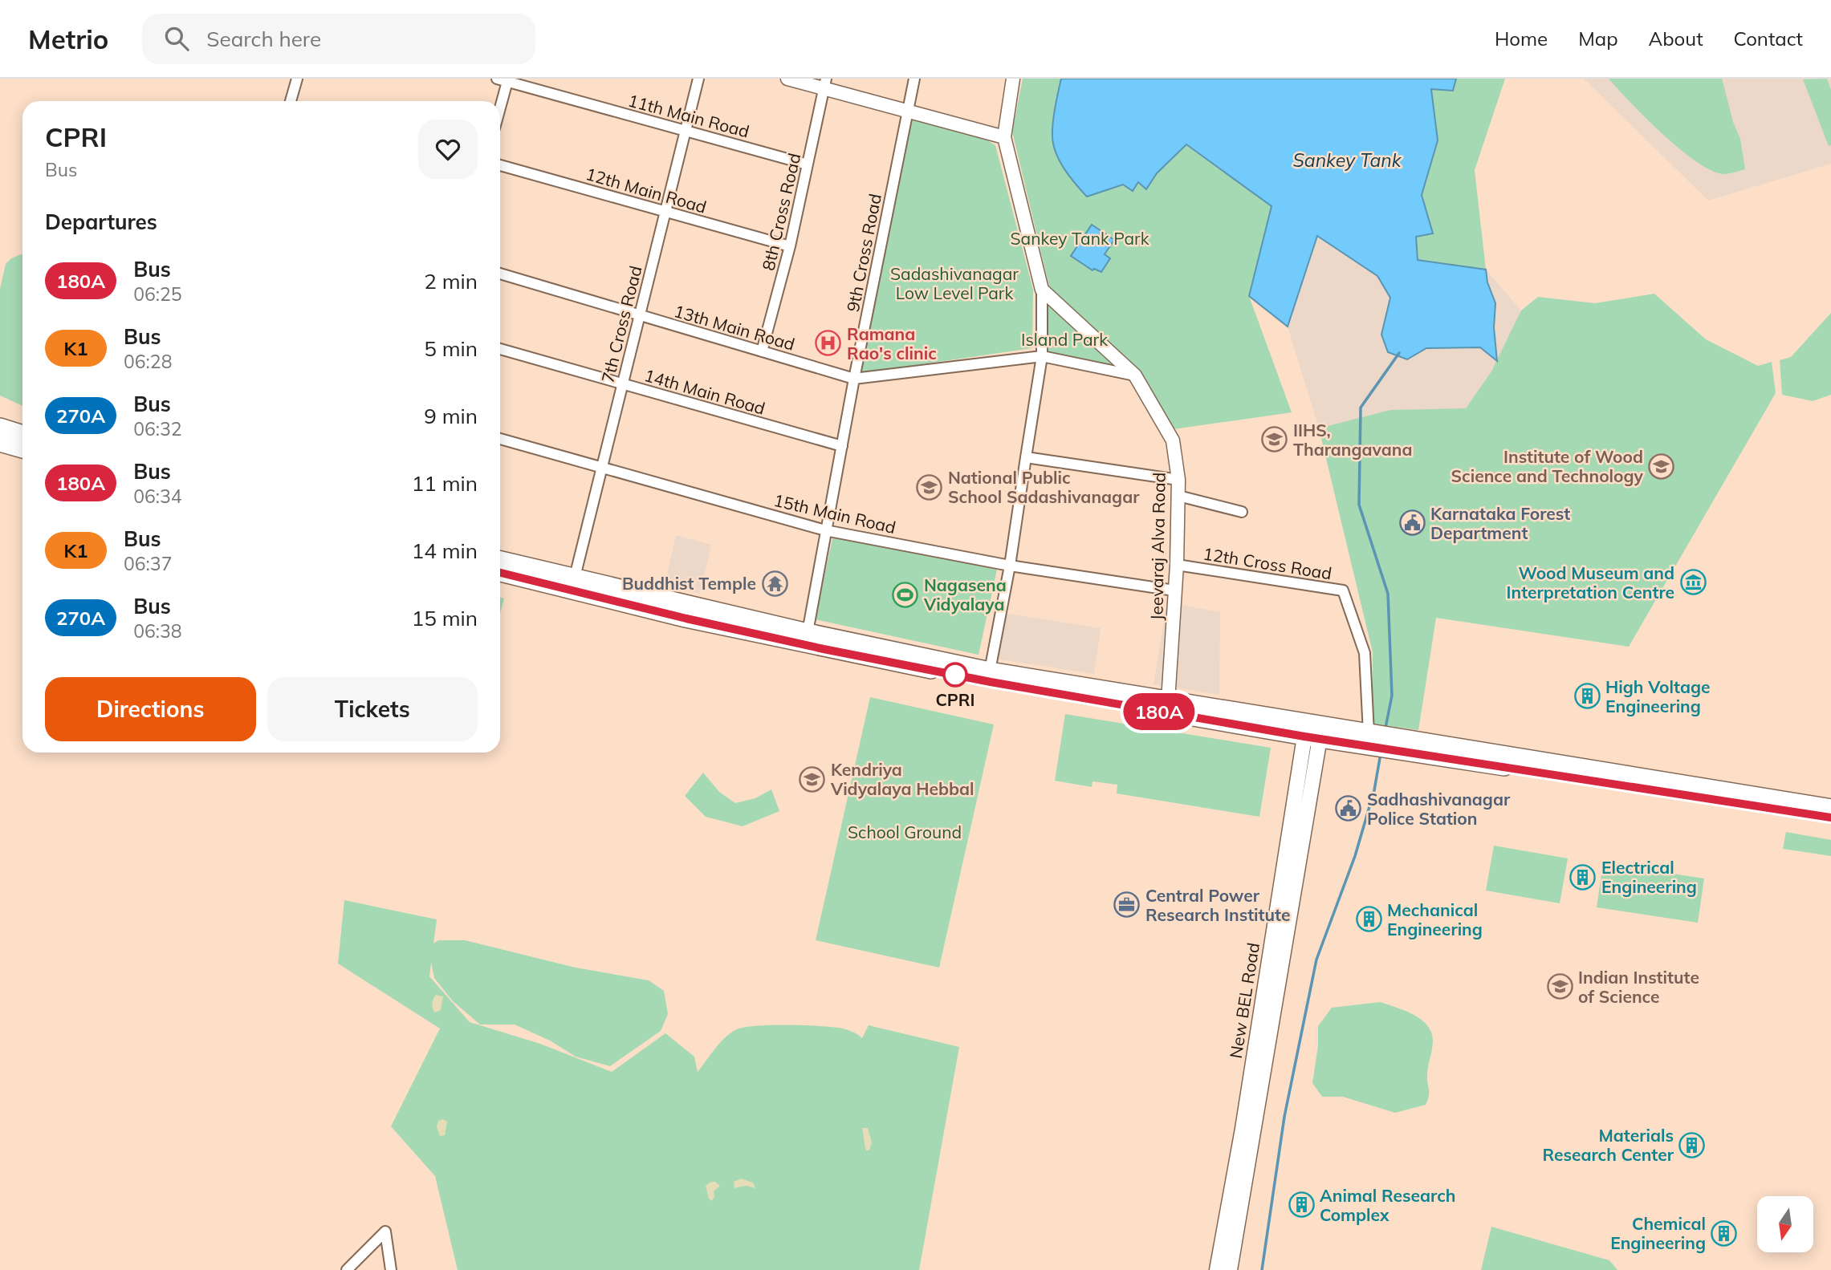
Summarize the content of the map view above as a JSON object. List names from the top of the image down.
{
  "streets": {
    "main road": ["New BEL Road"],
    "street": [
      "11th Main Road",
      "12th Main Road",
      "8th Cross Road",
      "9th Cross Road",
      "7th Cross Road",
      "13th Main Road",
      "14th Main Road",
      "15th Main Road",
      "Jeevaraj Alva Road",
      "12th Cross Road"
    ]
  },
  "crossings": [
    ["11th Main Road", "8th Cross Road"],
    ["11th Main Road", "7th Cross Road"],
    ["12th Main Road", "8th Cross Road"],
    ["12th Main Road", "7th Cross Road"],
    ["8th Cross Road", "13th Main Road"],
    ["9th Cross Road", "13th Main Road"],
    ["9th Cross Road", "14th Main Road"],
    ["9th Cross Road", "15th Main Road"],
    ["7th Cross Road", "13th Main Road"],
    ["7th Cross Road", "14th Main Road"],
    ["7th Cross Road", "15th Main Road"],
    ["13th Main Road", "Jeevaraj Alva Road"],
    ["15th Main Road", "Jeevaraj Alva Road"],
    ["Jeevaraj Alva Road", "12th Cross Road"]
  ],
  "water": ["Sankey Tank"],
  "parks": [
    "Sankey Tank Park",
    "Sadashivanagar Low Level Park",
    "Island Park",
    "School Ground"
  ],
  "places": {
    "hospital": ["Ramana Rao's clinic"],
    "school or university": [
      "IIHS, Tharangavana",
      "Institute of Wood Science and Technology",
      "National Public School Sadashivanagar",
      "Kendriya Vidyalaya Hebbal",
      "Indian Institute of Science"
    ],
    "public building": ["Karnataka Forest Department", "Sadhashivanagar Police Station"],
    "museum": ["Wood Museum and Interpretation Centre"],
    "temple": ["Buddhist Temple"],
    "sports": ["Nagasena Vidyalaya"],
    "other": ["CPRI"],
    "building": [
      "High Voltage Engineering",
      "Electrical Engineering",
      "Mechanical Engineering",
      "Materials Research Center",
      "Animal Research Complex",
      "Chemical Engineering"
    ],
    "office": ["Central Power Research Institute"]
  },
  "lines": ["bus line 180A"],
  "north": "bottom",
  "page": {
    "header": "Metrio",
    "search": "Search here",
    "nav": [
      "Home",
      "Map",
      "About",
      "Contact"
    ],
    "on_map": "180A",
    "heading": [
      ["CPRI", "Bus"],
      "Departures"
    ],
    "list": [
      {
        "mark": "180A",
        "name": "Bus",
        "note": "06:25",
        "value": "2 min"
      },
      {
        "mark": "K1",
        "name": "Bus",
        "note": "06:28",
        "value": "5 min"
      },
      {
        "mark": "270A",
        "name": "Bus",
        "note": "06:32",
        "value": "9 min"
      },
      {
        "mark": "180A",
        "name": "Bus",
        "note": "06:34",
        "value": "11 min"
      },
      {
        "mark": "K1",
        "name": "Bus",
        "note": "06:37",
        "value": "14 min"
      },
      {
        "mark": "270A",
        "name": "Bus",
        "note": "06:38",
        "value": "15 min"
      }
    ],
    "buttons": ["Directions", "Tickets"]
  }
}
